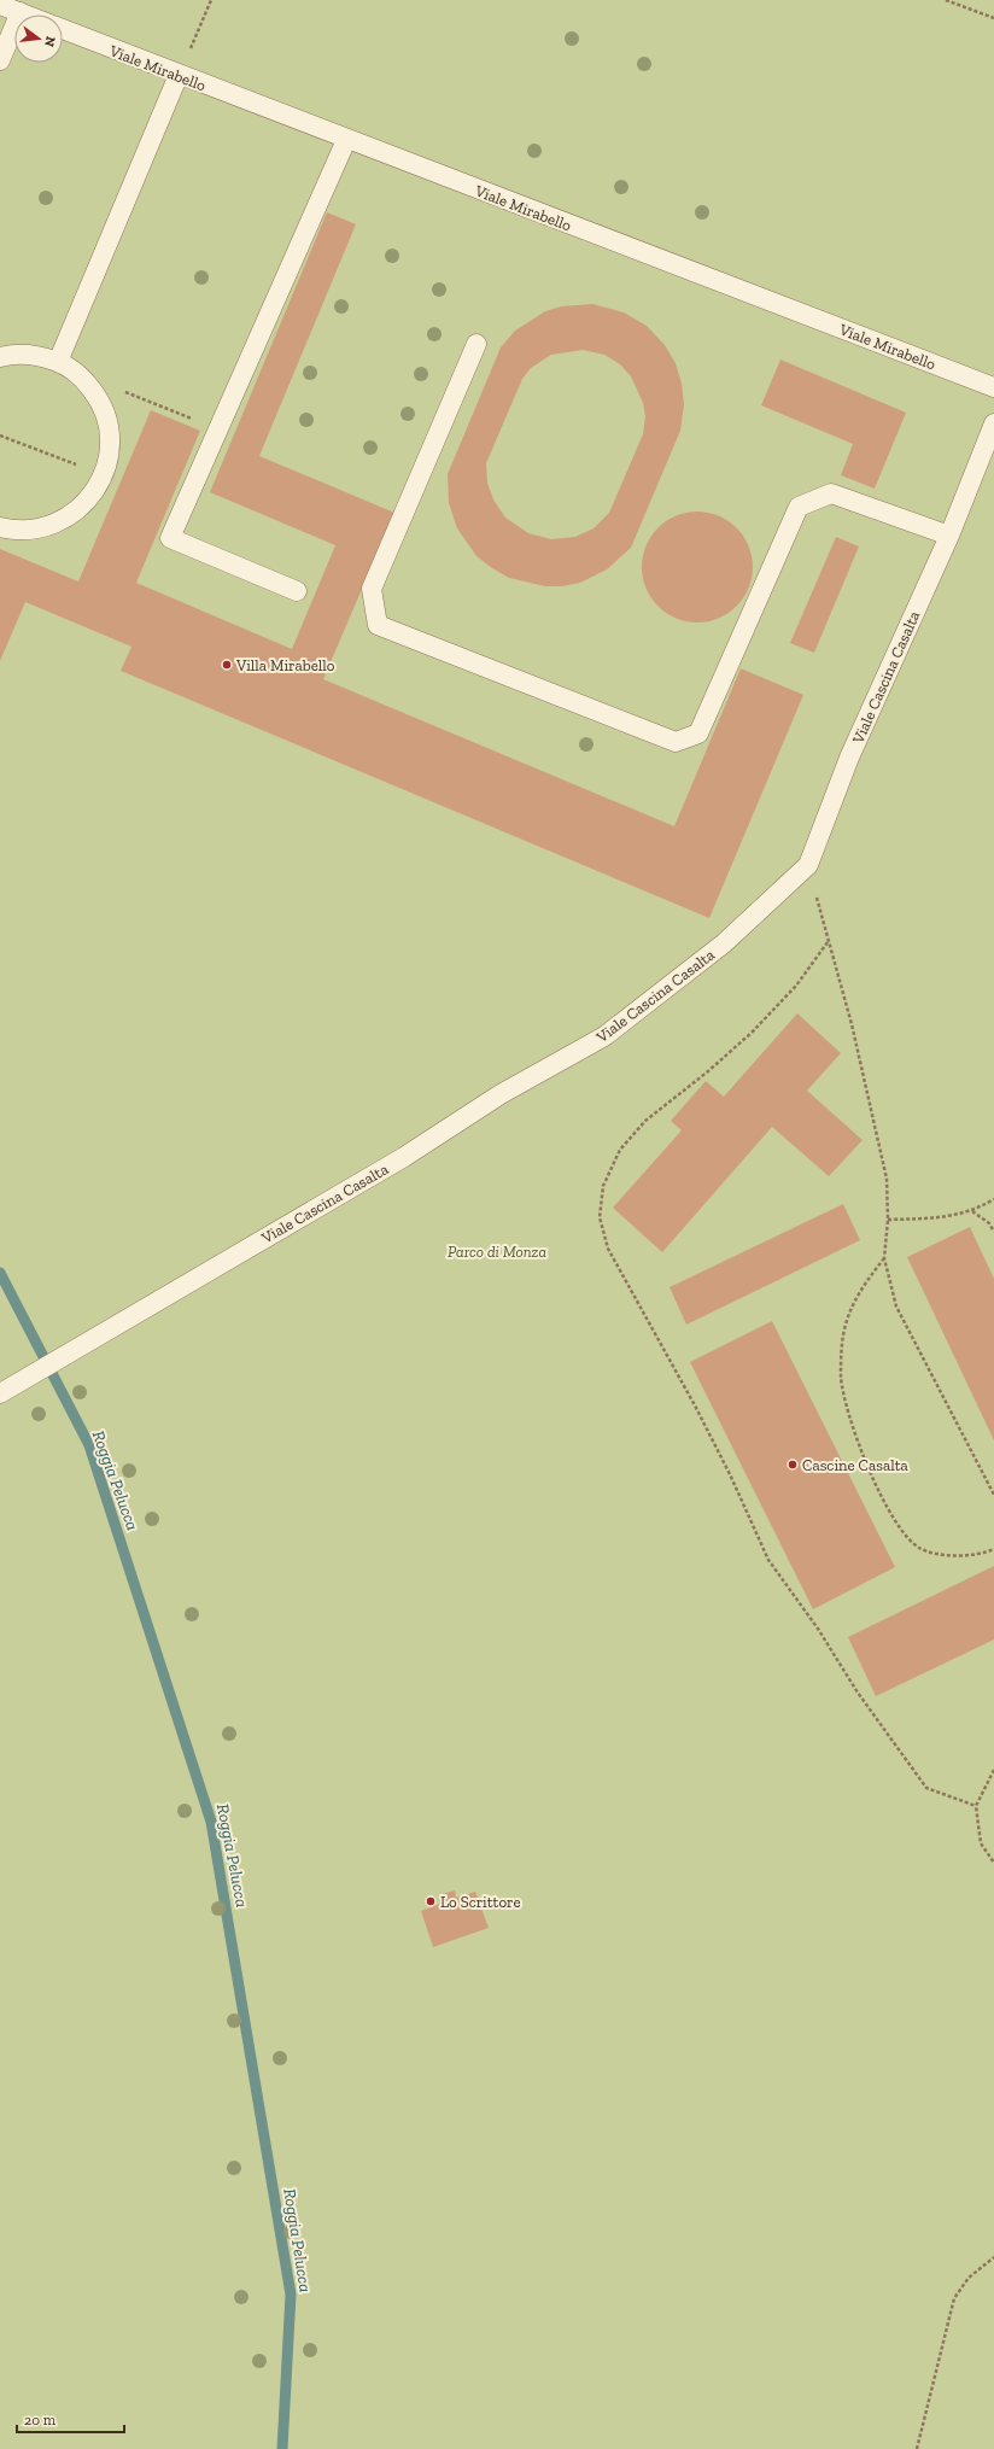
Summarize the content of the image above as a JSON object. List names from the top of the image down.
{
  "streets": {
    "lane": ["Viale Mirabello", "Viale Cascina Casalta"]
  },
  "water": ["Roggia Pelucca"],
  "parks": ["Parco di Monza"],
  "places": ["Villa Mirabello", "Cascine Casalta", "Lo Scrittore"],
  "scale_bar": "20 m",
  "north": "right"
}
